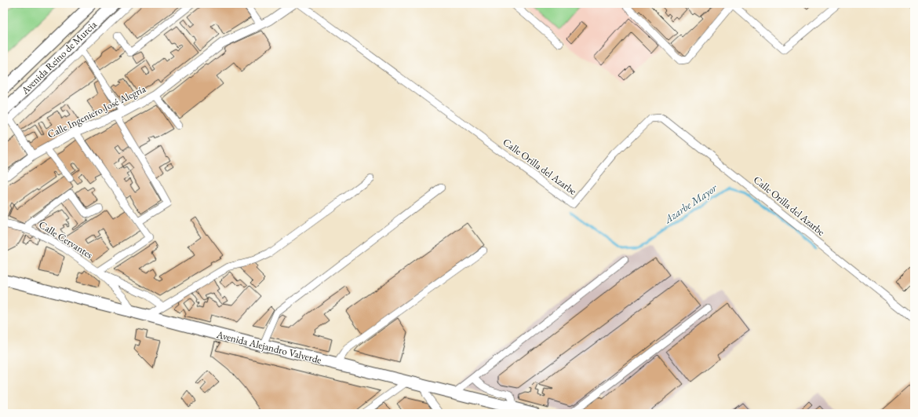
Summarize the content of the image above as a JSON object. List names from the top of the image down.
{
  "streets": {
    "main road": ["Avenida Reino de Murcia", "Avenida Alejandro Valverde"],
    "street": ["Calle Ingeniero José Alegría", "Calle Orilla del Azarbe", "Calle Cervantes"]
  },
  "crossings": [
    ["Calle Cervantes", "Avenida Alejandro Valverde"]
  ],
  "water": ["Azarbe Mayor"]
}
